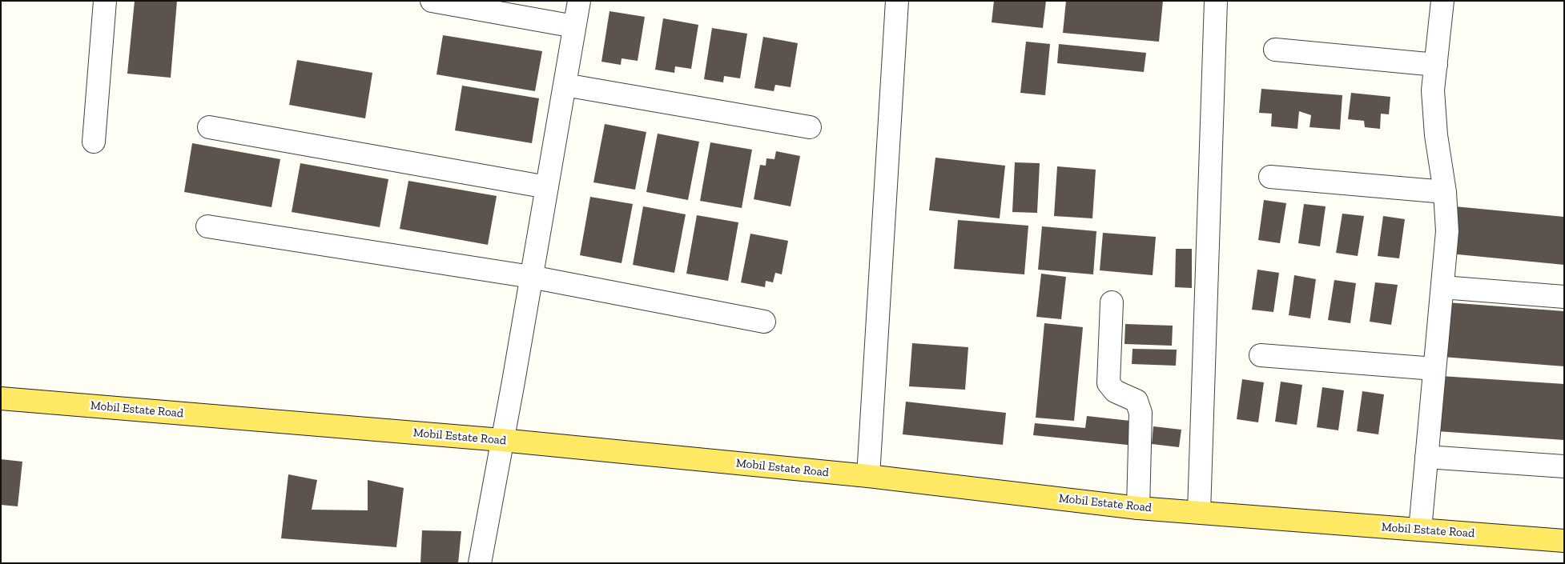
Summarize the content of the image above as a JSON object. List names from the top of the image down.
{
  "streets": {
    "main road": ["Mobil Estate Road"]
  }
}
